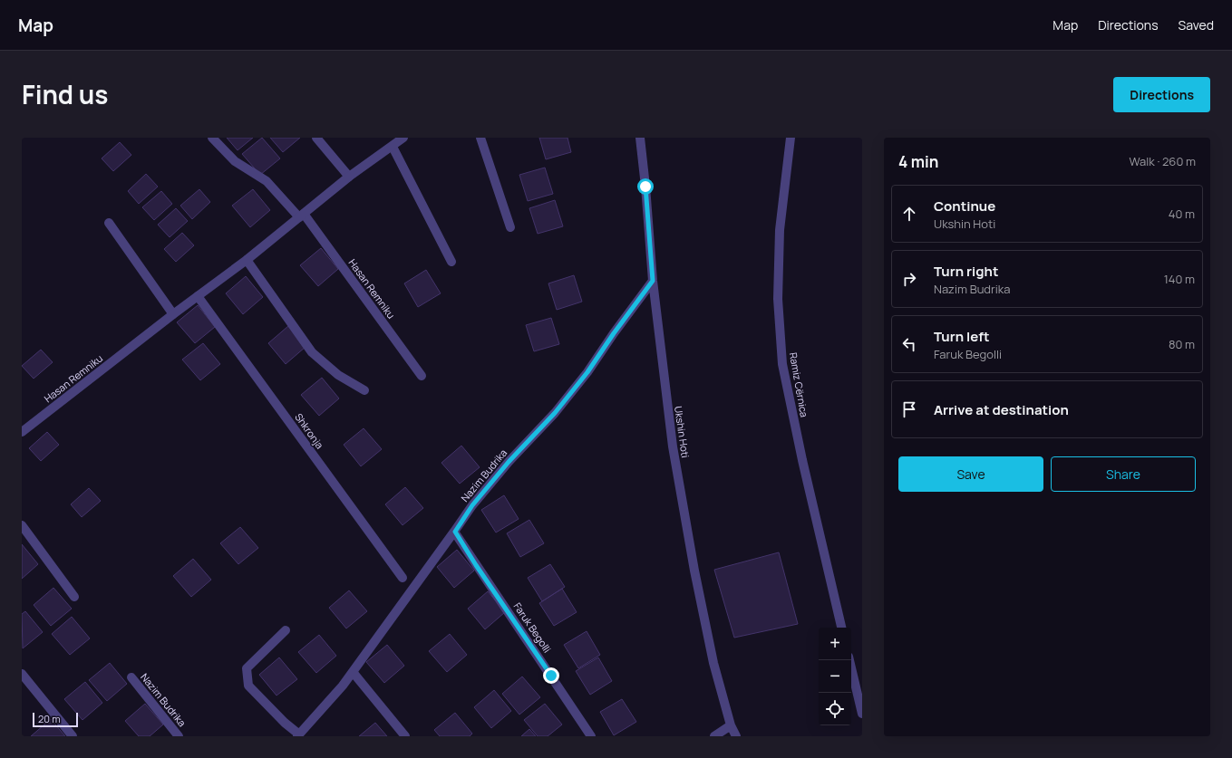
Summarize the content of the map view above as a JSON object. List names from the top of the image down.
{
  "streets": {
    "street": [
      "Hasan Remniku",
      "Ramiz Cërnica",
      "Shkronja",
      "Ukshin Hoti",
      "Nazim Budrika",
      "Faruk Begolli"
    ]
  },
  "crossings": [
    ["Hasan Remniku", "Shkronja"],
    ["Ukshin Hoti", "Nazim Budrika"],
    ["Nazim Budrika", "Faruk Begolli"]
  ],
  "scale_bar": "20 m",
  "page": {
    "header": "Map",
    "nav": ["Map", "Directions", "Saved"],
    "title": "Find us",
    "buttons": [
      "Directions",
      ["Save", "Share"]
    ],
    "heading": ["4 min", "Walk · 260 m"],
    "list": [
      ["Continue", "Ukshin Hoti", "40 m"],
      ["Turn right", "Nazim Budrika", "140 m"],
      ["Turn left", "Faruk Begolli", "80 m"],
      "Arrive at destination"
    ],
    "map_buttons": ["+", "−"],
    "scale": "20 m"
  }
}
